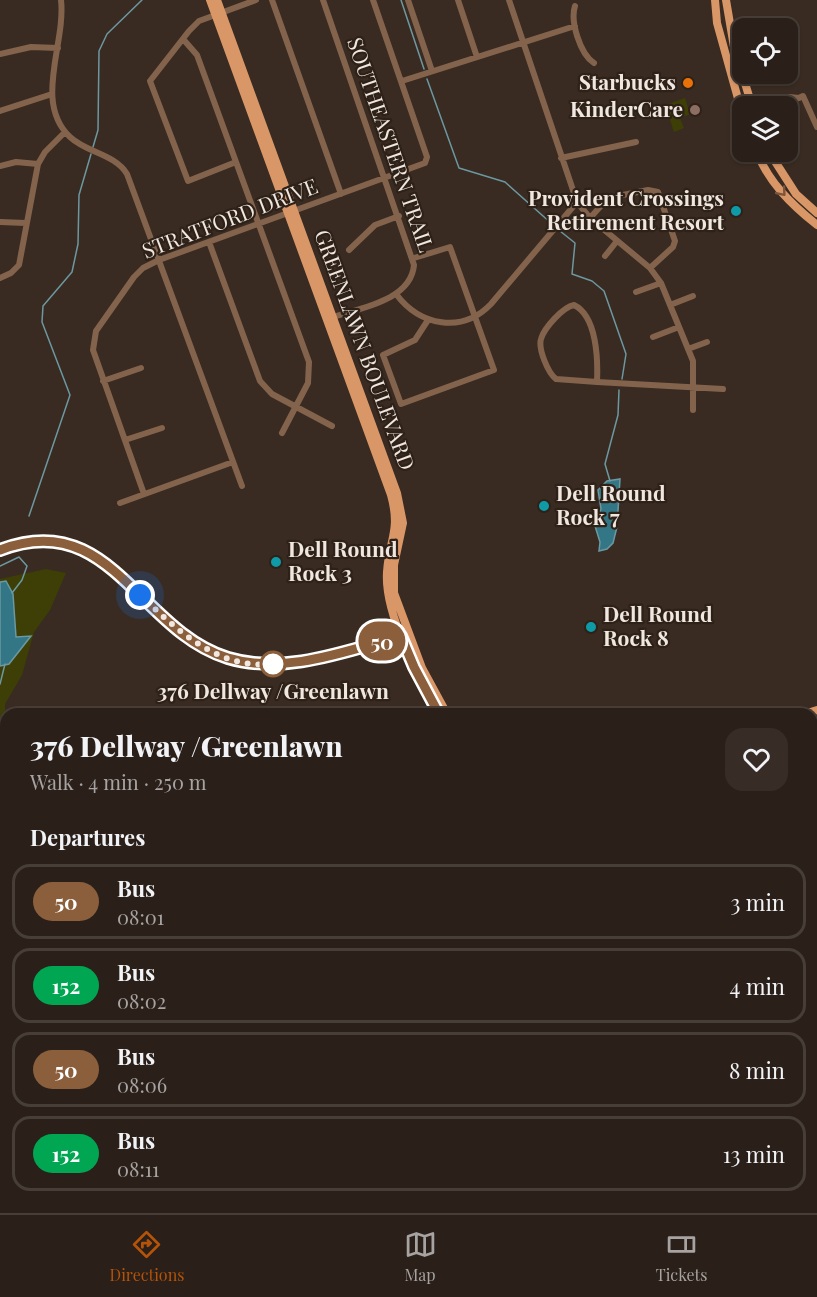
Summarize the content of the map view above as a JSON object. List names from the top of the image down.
{
  "streets": {
    "main road": ["GREENLAWN BOULEVARD"],
    "street": ["SOUTHEASTERN TRAIL", "STRATFORD DRIVE"]
  },
  "crossings": [
    ["SOUTHEASTERN TRAIL", "STRATFORD DRIVE"],
    ["STRATFORD DRIVE", "GREENLAWN BOULEVARD"]
  ],
  "places": [
    "Starbucks",
    "KinderCare",
    "Provident Crossings Retirement Resort",
    "Dell Round Rock 7",
    "Dell Round Rock 3",
    "Dell Round Rock 8",
    "376 Dellway /Greenlawn"
  ],
  "lines": ["bus line 50"],
  "page": {
    "on_map": "50",
    "heading": [
      ["376 Dellway /Greenlawn", "Walk · 4 min · 250 m"],
      "Departures"
    ],
    "list": [
      {
        "mark": "50",
        "name": "Bus",
        "note": "08:01",
        "value": "3 min"
      },
      {
        "mark": "152",
        "name": "Bus",
        "note": "08:02",
        "value": "4 min"
      },
      {
        "mark": "50",
        "name": "Bus",
        "note": "08:06",
        "value": "8 min"
      },
      {
        "mark": "152",
        "name": "Bus",
        "note": "08:11",
        "value": "13 min"
      }
    ],
    "tabs": ["Directions", "Map", "Tickets"]
  }
}
